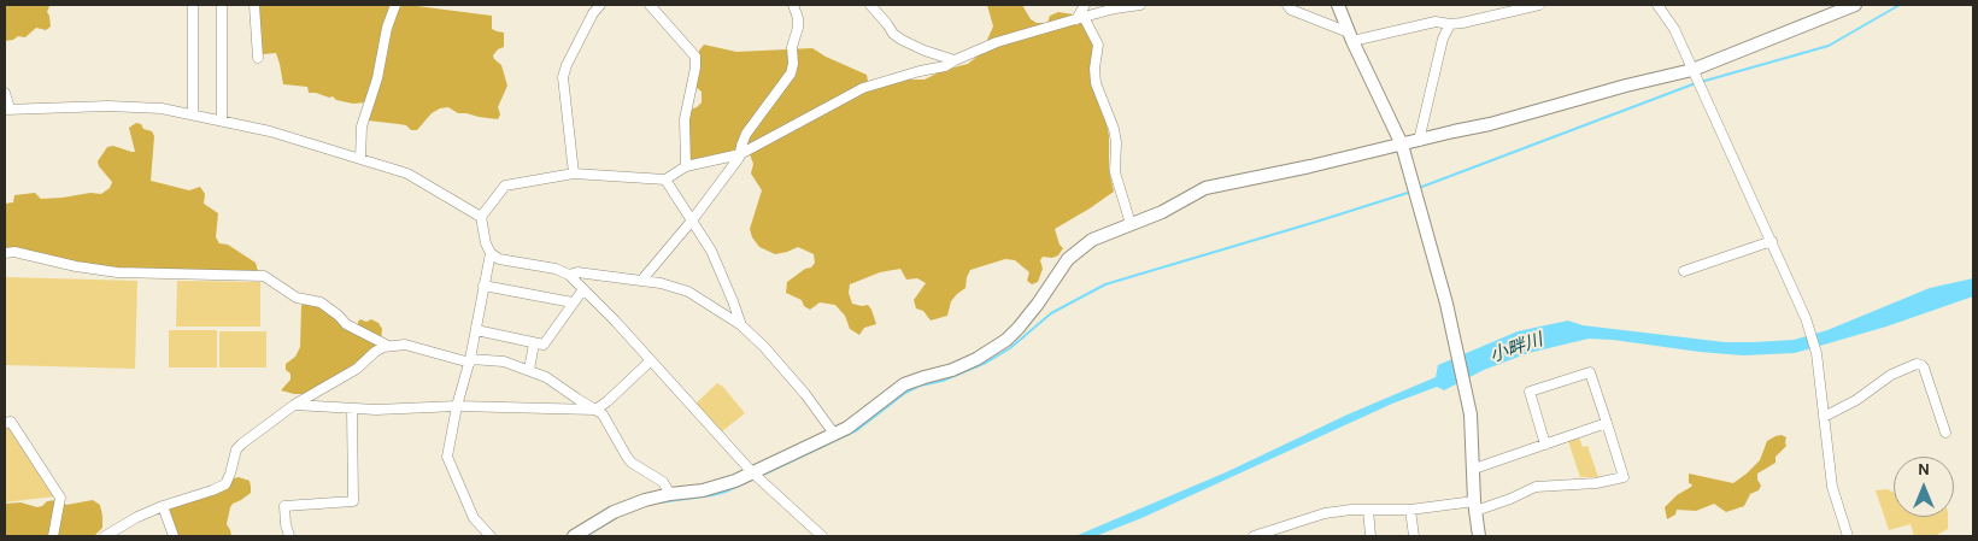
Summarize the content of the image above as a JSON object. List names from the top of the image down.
{
  "water": ["小畔川"],
  "north": "top"
}
